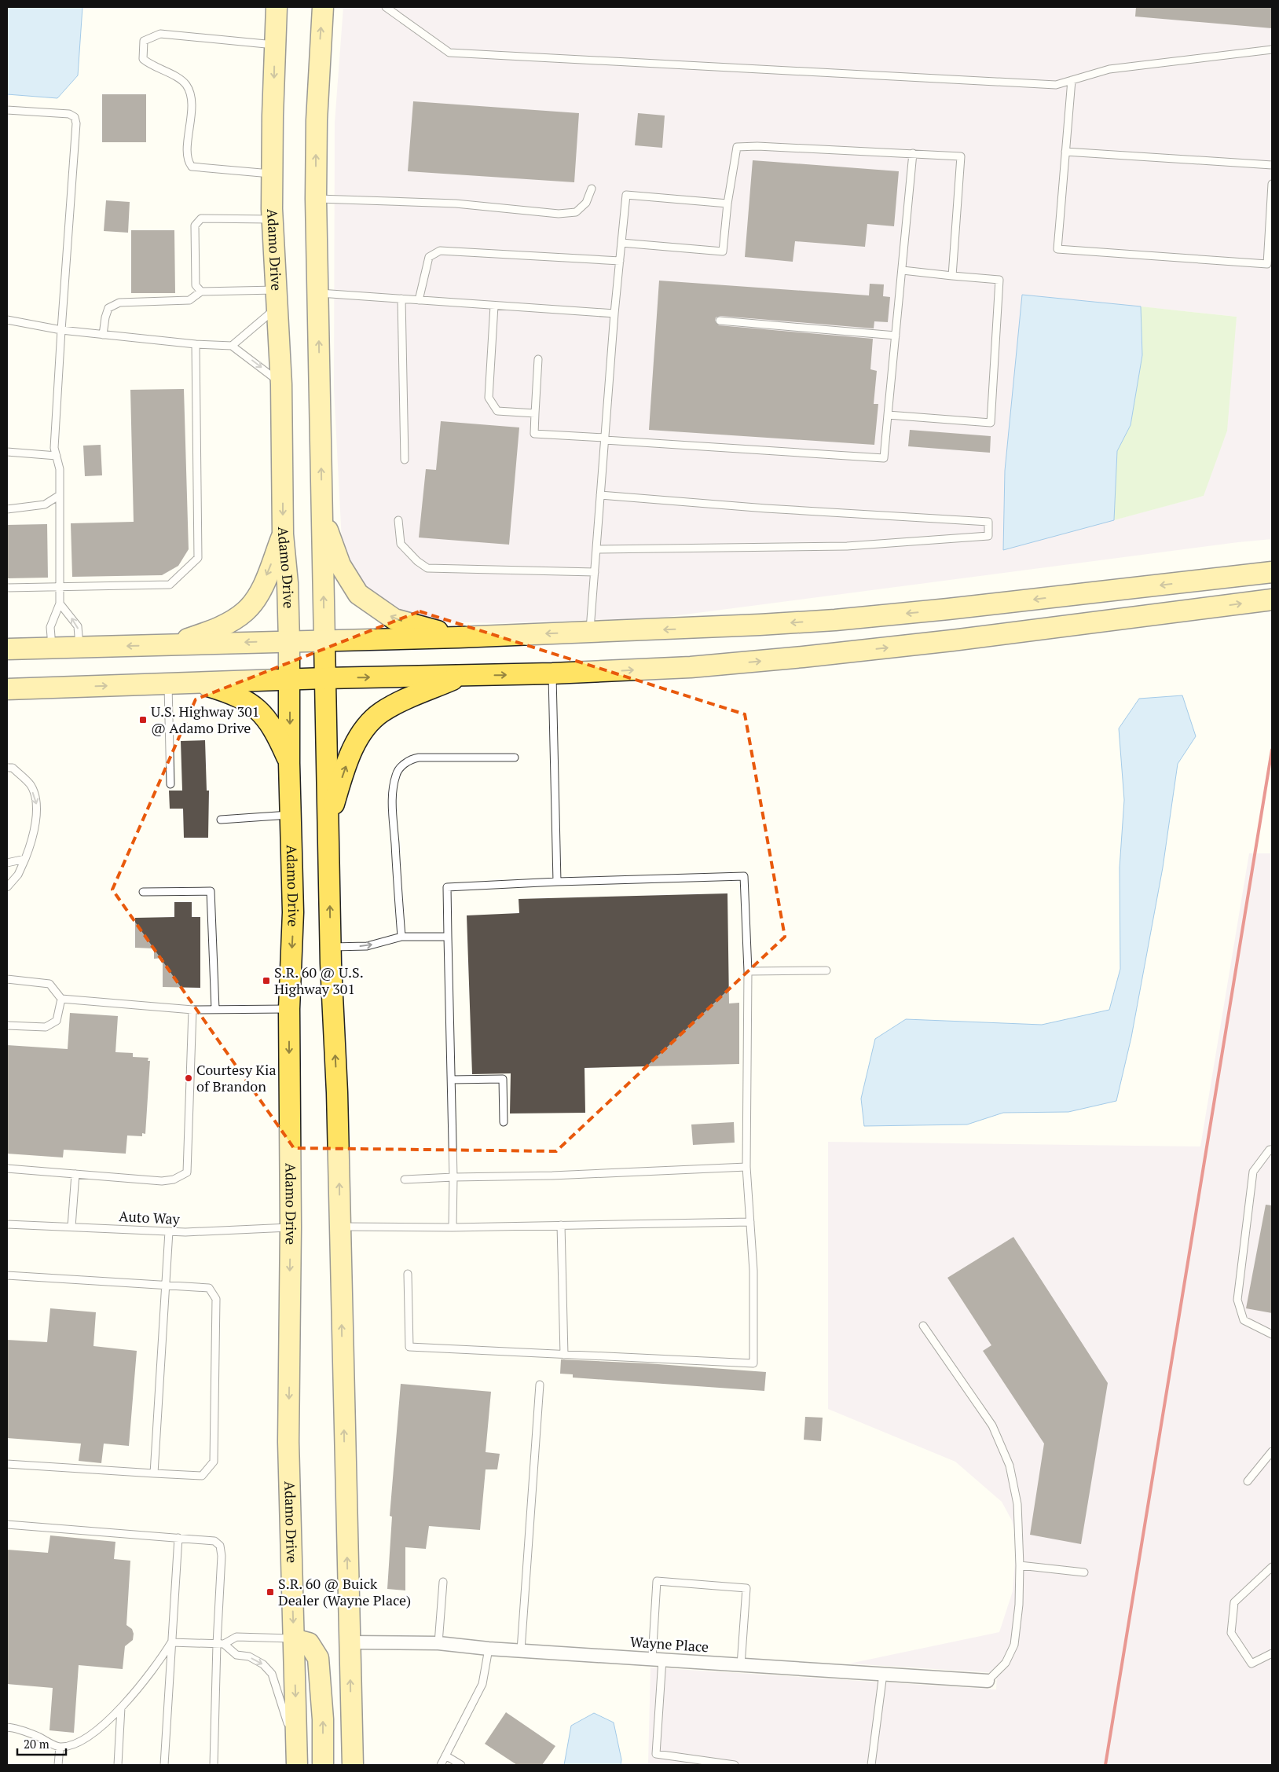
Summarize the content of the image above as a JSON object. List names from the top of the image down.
{
  "streets": {
    "main road": ["Adamo Drive"],
    "street": ["Wayne Place"],
    "lane": ["Auto Way"]
  },
  "crossings": [
    ["Adamo Drive", "Auto Way"]
  ],
  "places": {
    "transit": ["U.S. Highway 301 @ Adamo Drive", "S.R. 60 @ U.S. Highway 301", "S.R. 60 @ Buick Dealer (Wayne Place)"],
    "other": ["Courtesy Kia of Brandon"]
  },
  "scale_bar": "20 m"
}
